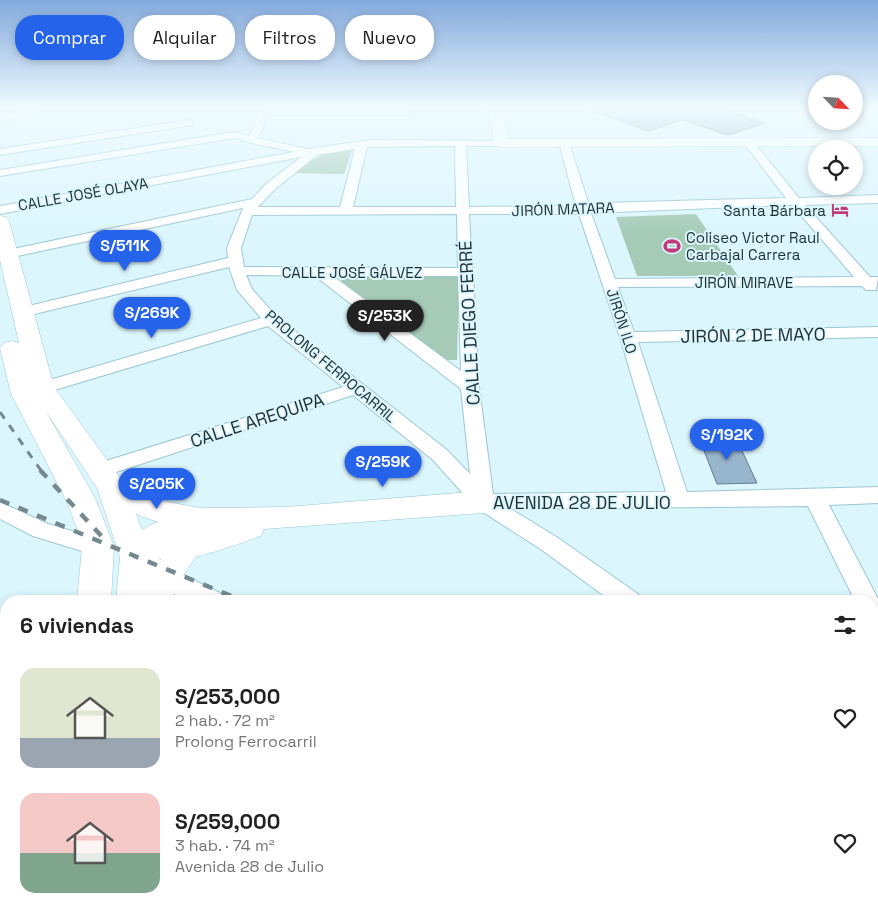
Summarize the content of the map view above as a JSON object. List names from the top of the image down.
{
  "streets": {
    "street": [
      "CALLE JOSÉ OLAYA",
      "JIRÓN MATARA",
      "CALLE JOSÉ GÁLVEZ",
      "JIRÓN MIRAVE",
      "JIRÓN ILO",
      "CALLE DIEGO FERRÉ",
      "JIRÓN 2 DE MAYO",
      "PROLONG FERROCARRIL",
      "CALLE AREQUIPA",
      "AVENIDA 28 DE JULIO"
    ]
  },
  "crossings": [
    ["JIRÓN MATARA", "JIRÓN ILO"],
    ["JIRÓN MATARA", "CALLE DIEGO FERRÉ"],
    ["CALLE JOSÉ GÁLVEZ", "CALLE DIEGO FERRÉ"],
    ["CALLE JOSÉ GÁLVEZ", "PROLONG FERROCARRIL"],
    ["JIRÓN MIRAVE", "JIRÓN ILO"],
    ["JIRÓN ILO", "JIRÓN 2 DE MAYO"],
    ["JIRÓN ILO", "AVENIDA 28 DE JULIO"],
    ["CALLE DIEGO FERRÉ", "PROLONG FERROCARRIL"],
    ["CALLE DIEGO FERRÉ", "AVENIDA 28 DE JULIO"],
    ["PROLONG FERROCARRIL", "CALLE AREQUIPA"],
    ["PROLONG FERROCARRIL", "AVENIDA 28 DE JULIO"]
  ],
  "places": {
    "hotel": ["Santa Bárbara"],
    "sports": ["Coliseo Victor Raul Carbajal Carrera"]
  },
  "north": "bottom right",
  "page": {
    "chip": [
      "Comprar",
      "Alquilar",
      "Filtros",
      "Nuevo"
    ],
    "price": [
      "S/511K",
      "S/269K",
      "S/253K",
      "S/192K",
      "S/259K",
      "S/205K"
    ],
    "heading": "6 viviendas",
    "list": [
      {
        "name": "S/253,000",
        "note": "2 hab. · 72 m² · Prolong Ferrocarril"
      },
      {
        "name": "S/259,000",
        "note": "3 hab. · 74 m² · Avenida 28 de Julio"
      }
    ]
  }
}
